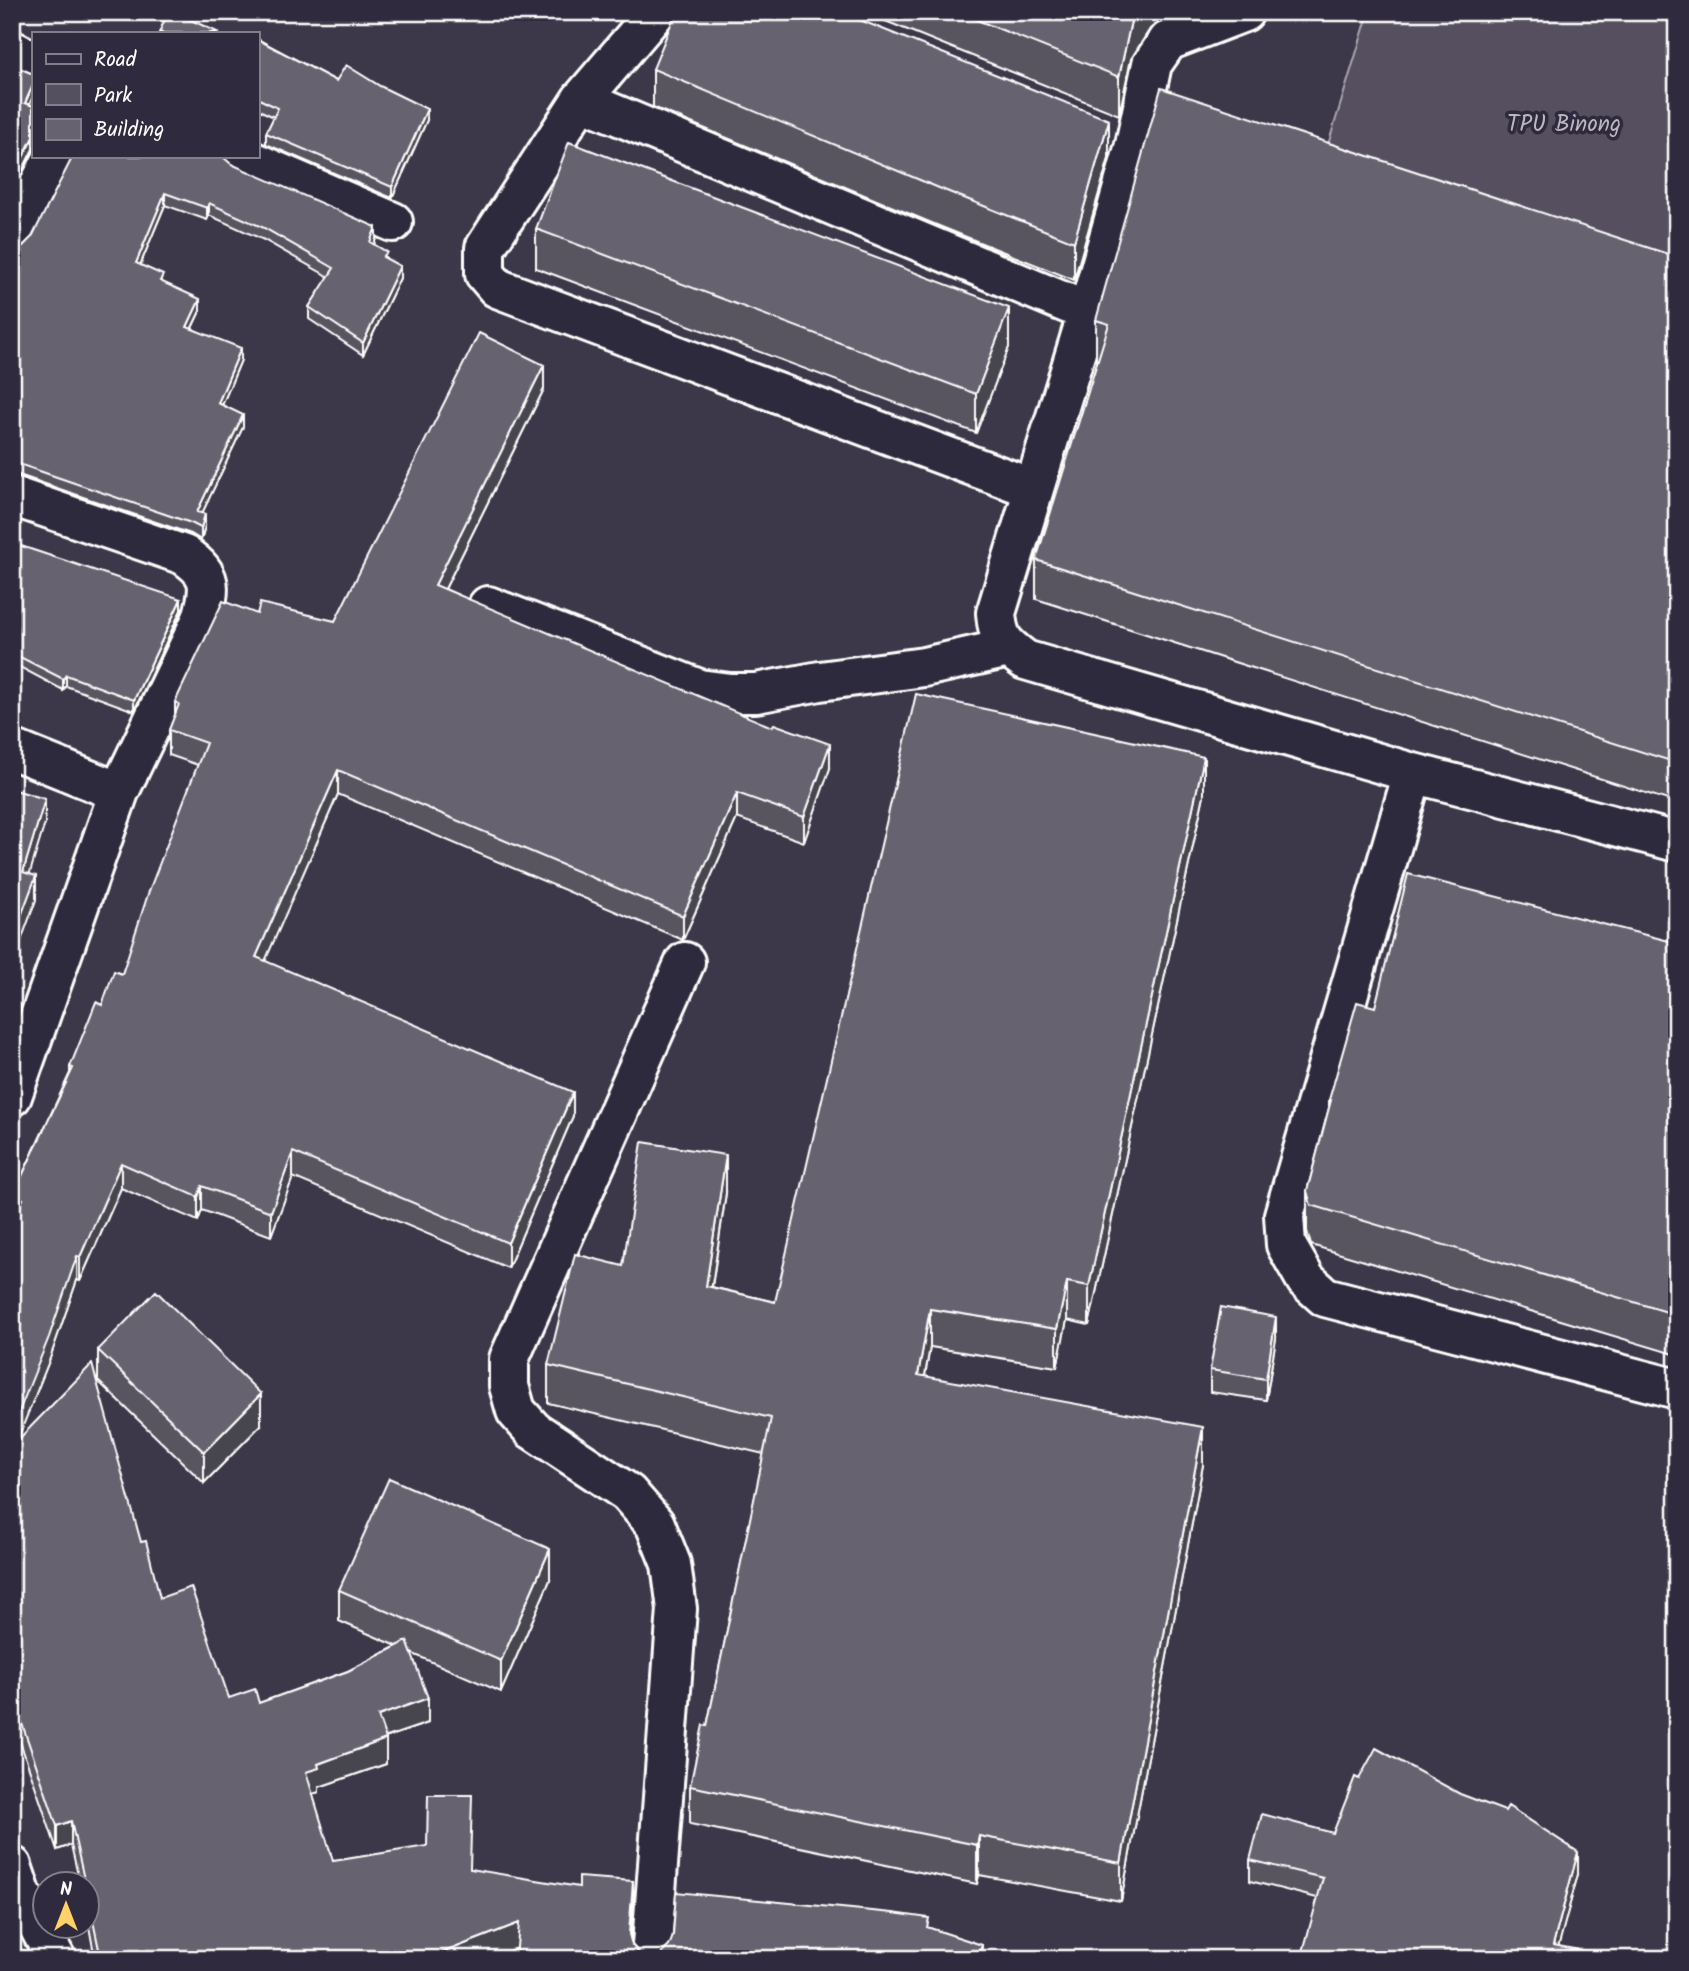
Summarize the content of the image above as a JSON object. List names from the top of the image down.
{
  "parks": ["TPU Binong"],
  "legend": ["Road", "Park", "Building"],
  "north": "top"
}
